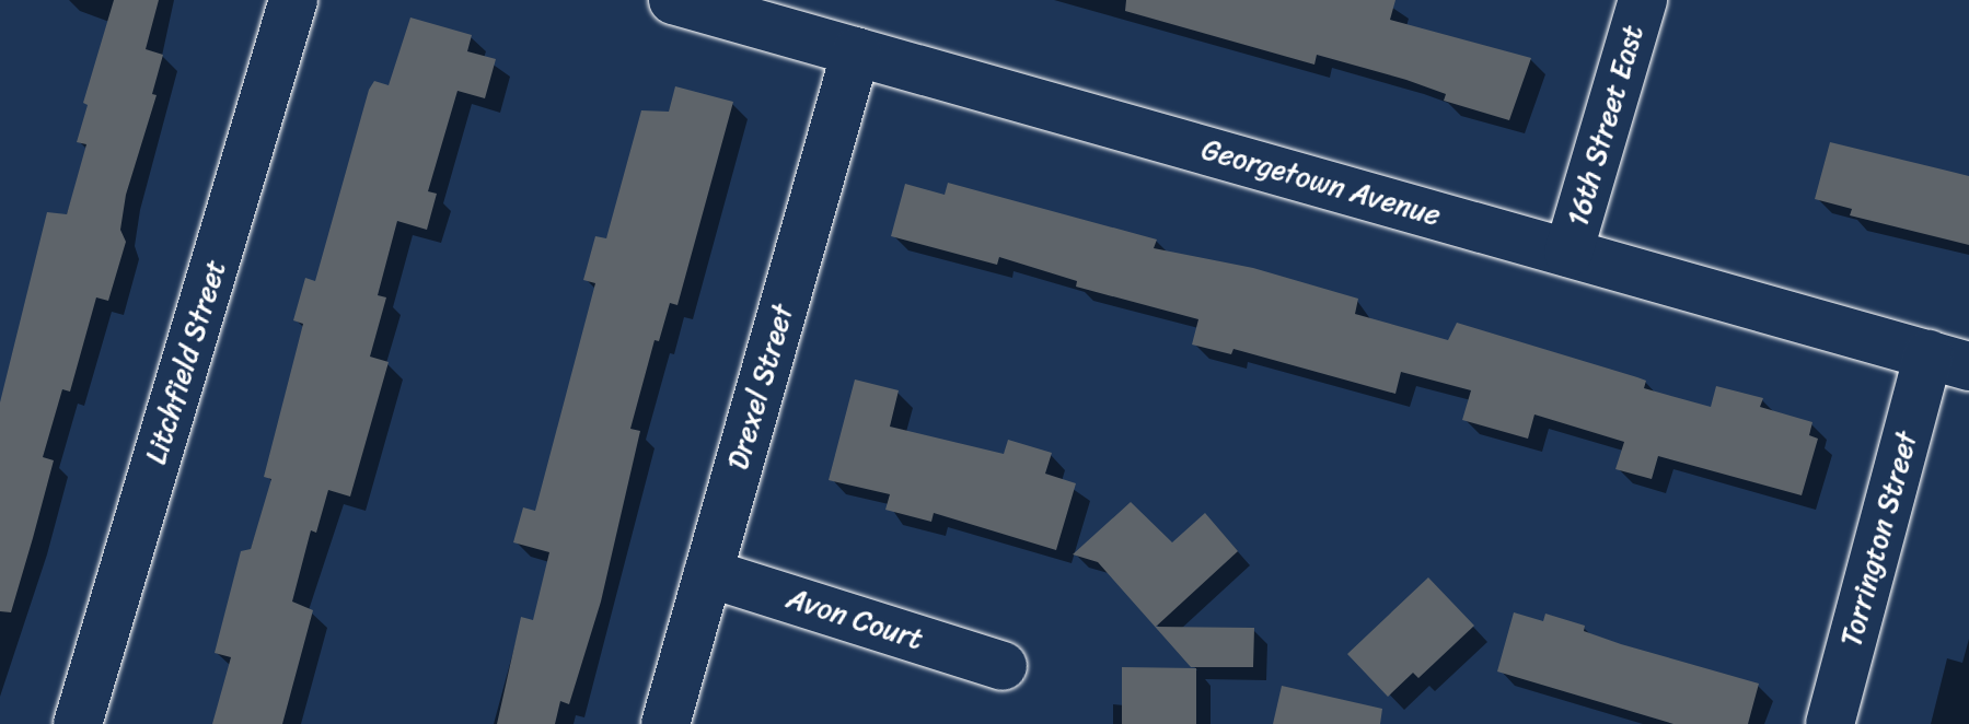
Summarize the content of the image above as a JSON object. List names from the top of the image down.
{
  "streets": {
    "street": [
      "16th Street East",
      "Georgetown Avenue",
      "Litchfield Street",
      "Drexel Street",
      "Torrington Street",
      "Avon Court"
    ]
  },
  "crossings": [
    ["16th Street East", "Georgetown Avenue"],
    ["Georgetown Avenue", "Drexel Street"],
    ["Georgetown Avenue", "Torrington Street"],
    ["Drexel Street", "Avon Court"]
  ]
}
